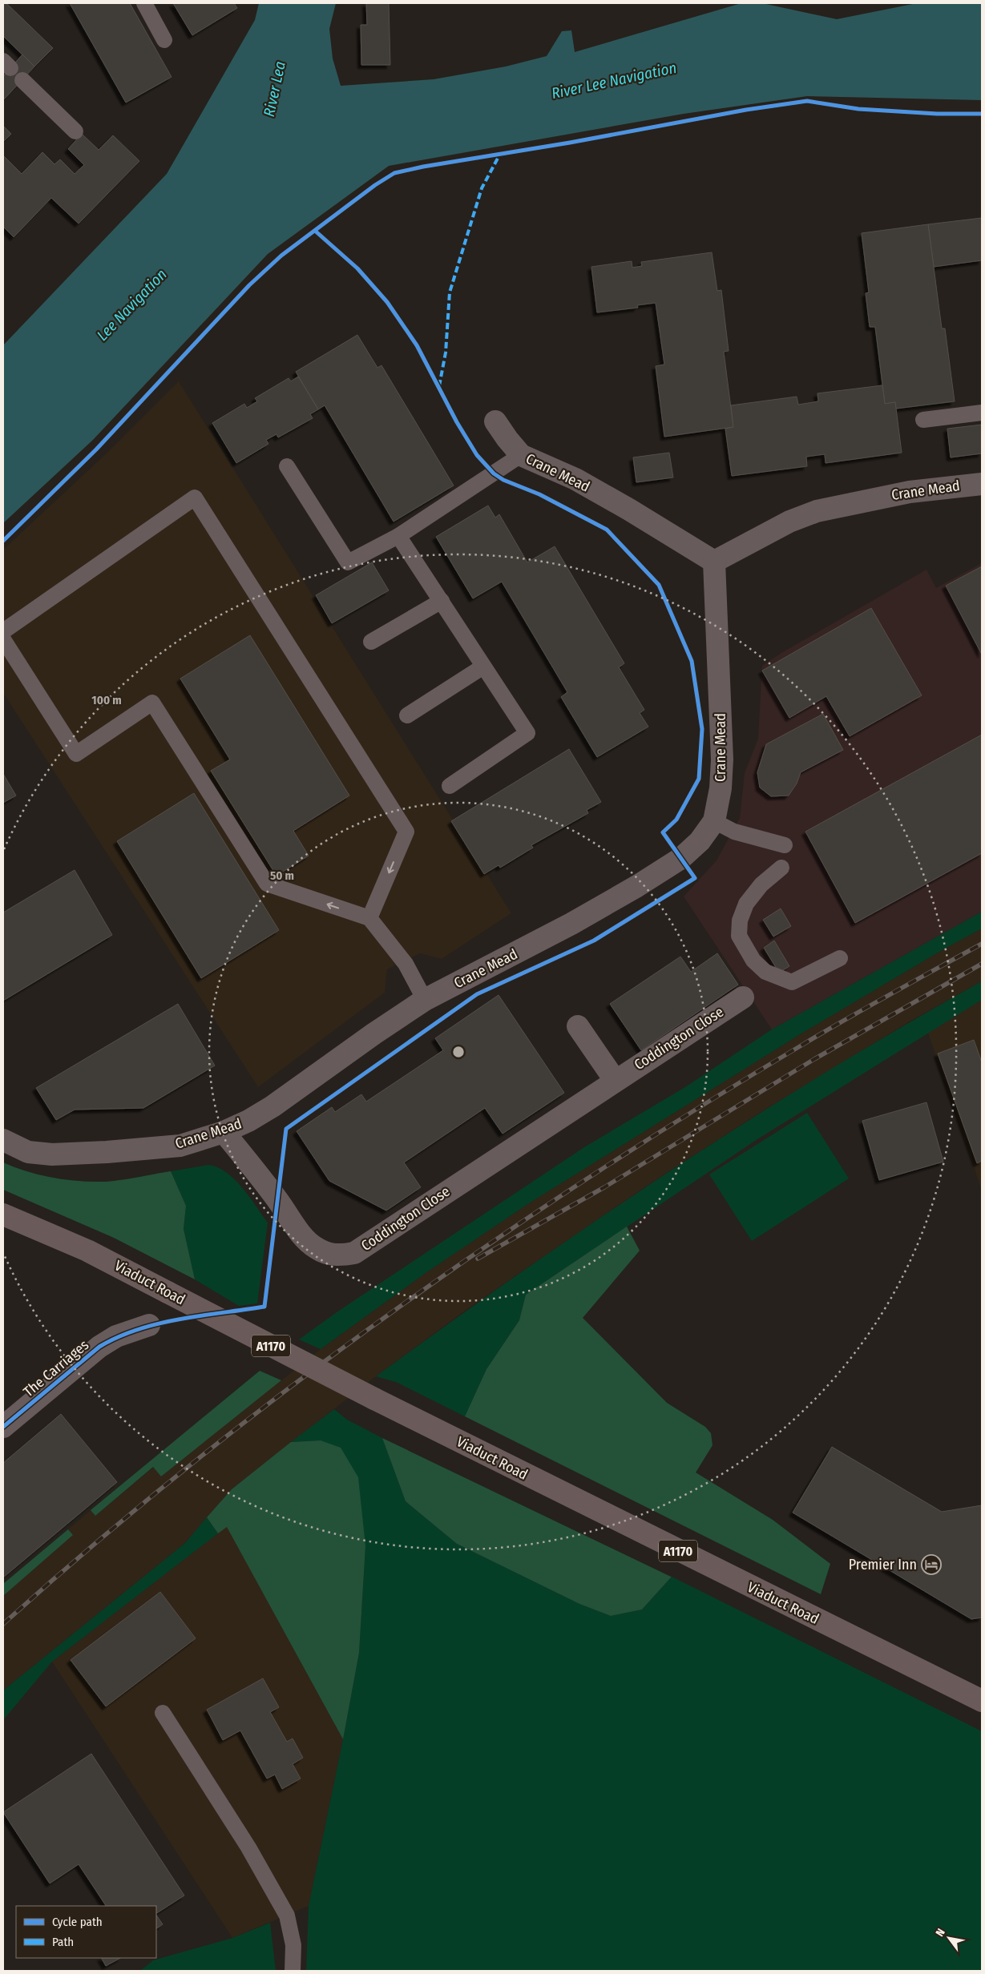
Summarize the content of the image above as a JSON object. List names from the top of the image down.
{
  "streets": {
    "main road": ["Viaduct Road", "A1170"],
    "street": ["Crane Mead", "Coddington Close", "The Carriages"]
  },
  "crossings": [
    ["Crane Mead", "Coddington Close"]
  ],
  "water": ["River Lee Navigation", "River Lea", "Lee Navigation"],
  "places": {
    "hotel": ["Premier Inn"]
  },
  "legend": ["Cycle path", "Path"],
  "north": "top left",
  "rings": ["100 m", "50 m"]
}
